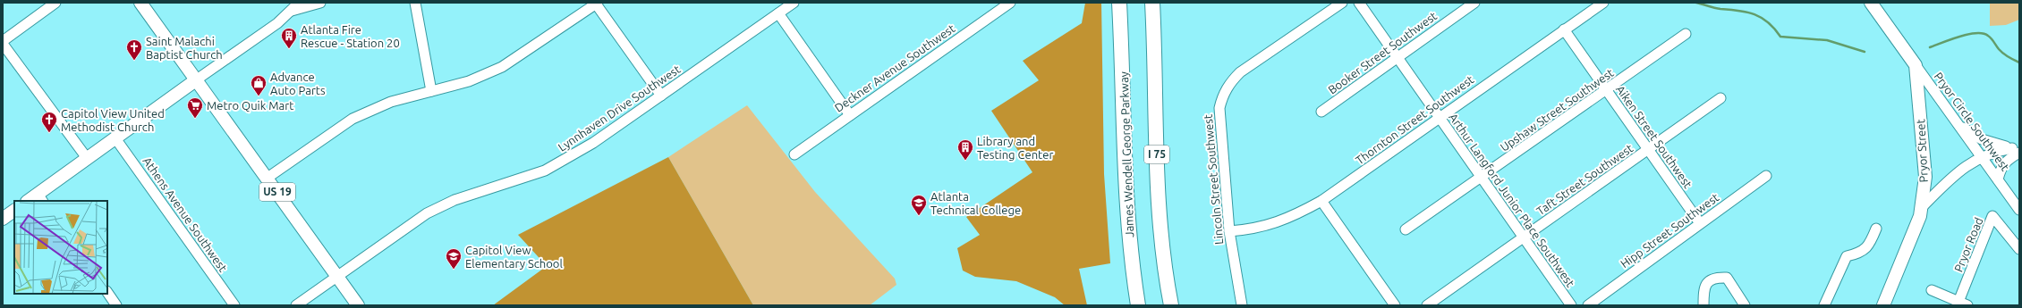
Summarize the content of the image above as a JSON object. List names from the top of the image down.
{
  "streets": {
    "highway": ["James Wendell George Parkway", "I 75"],
    "main road": ["Pryor Street", "US 19"],
    "street": [
      "Booker Street Southwest",
      "Deckner Avenue Southwest",
      "Lynnhaven Drive Southwest",
      "Upshaw Street Southwest",
      "Thornton Street Southwest",
      "Pryor Circle Southwest",
      "Aiken Street Southwest",
      "Lincoln Street Southwest",
      "Taft Street Southwest",
      "Arthur Langford Junior Place Southwest",
      "Athens Avenue Southwest",
      "Hipp Street Southwest",
      "Pryor Road"
    ]
  },
  "crossings": [
    ["Booker Street Southwest", "Arthur Langford Junior Place Southwest"],
    ["Lynnhaven Drive Southwest", "US 19"],
    ["Upshaw Street Southwest", "Aiken Street Southwest"],
    ["Upshaw Street Southwest", "Arthur Langford Junior Place Southwest"],
    ["Thornton Street Southwest", "Aiken Street Southwest"],
    ["Thornton Street Southwest", "Lincoln Street Southwest"],
    ["Thornton Street Southwest", "Arthur Langford Junior Place Southwest"],
    ["Pryor Circle Southwest", "Pryor Street"],
    ["Aiken Street Southwest", "Taft Street Southwest"],
    ["Aiken Street Southwest", "Hipp Street Southwest"],
    ["Taft Street Southwest", "Arthur Langford Junior Place Southwest"]
  ],
  "places": {
    "building": ["Atlanta Fire Rescue - Station 20", "Library and Testing Center"],
    "church": ["Saint Malachi Baptist Church", "Capitol View United Methodist Church"],
    "shop": ["Advance Auto Parts"],
    "supermarket": ["Metro Quik Mart"],
    "school or university": ["Atlanta Technical College", "Capitol View Elementary School"]
  }
}
